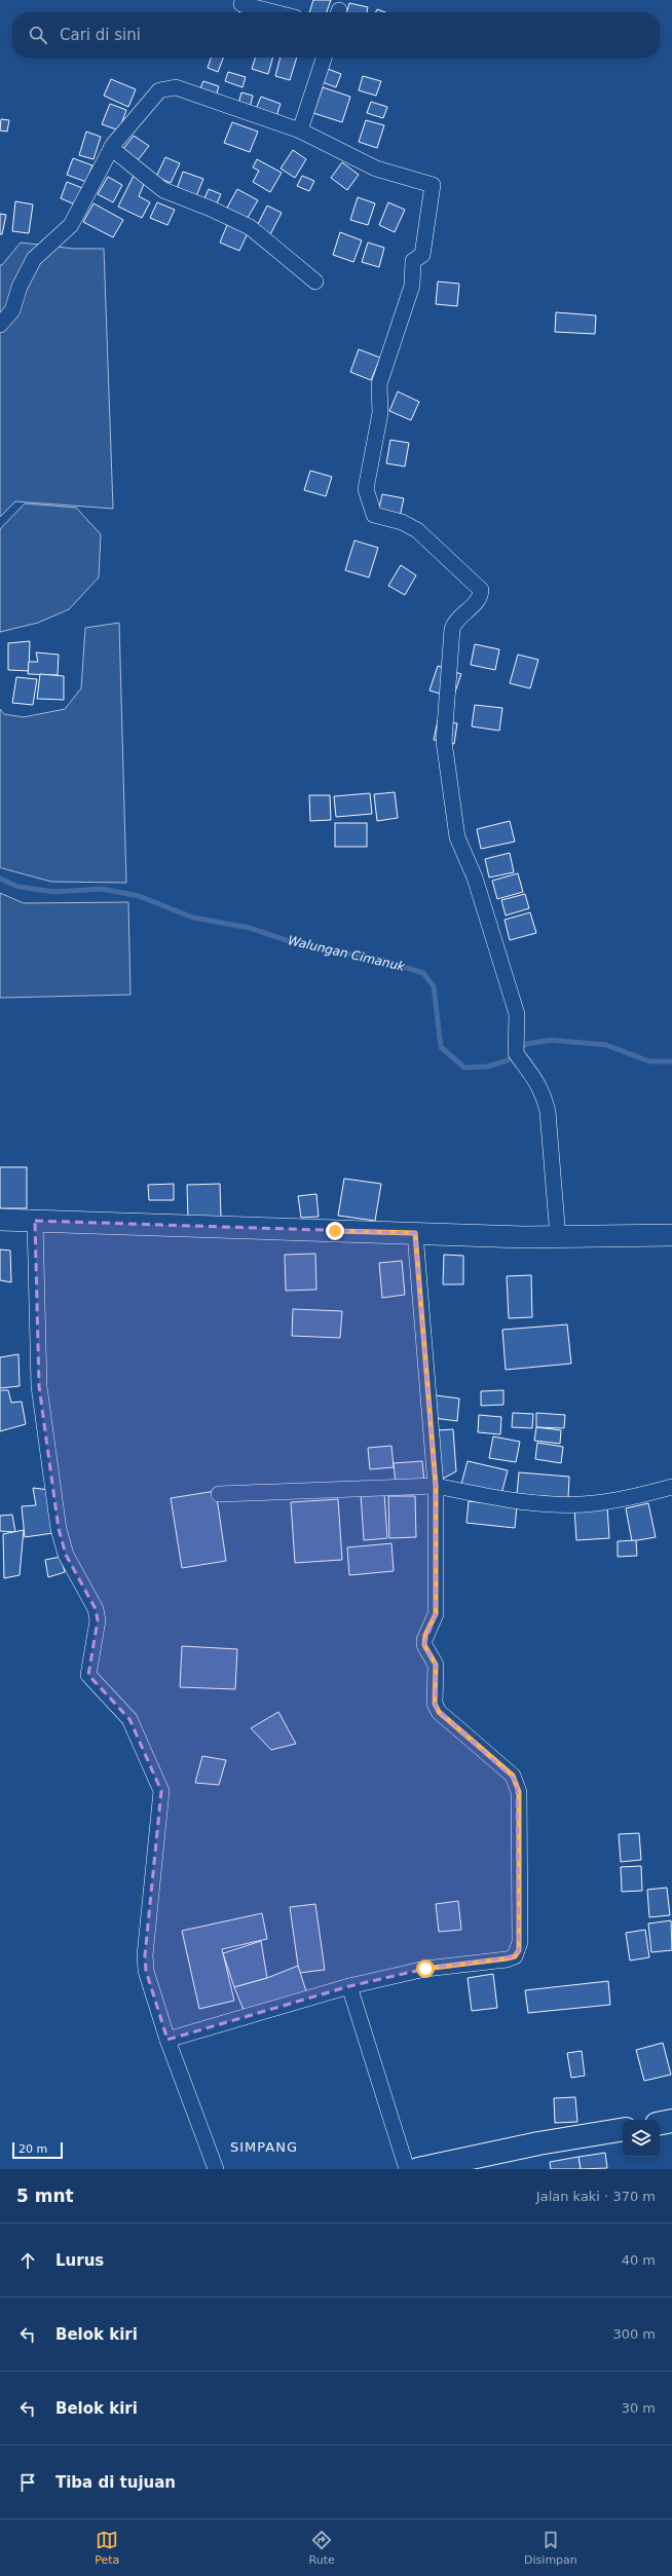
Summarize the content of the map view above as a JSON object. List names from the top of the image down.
{
  "districts": ["SIMPANG"],
  "water": ["Walungan Cimanuk"],
  "scale_bar": "20 m",
  "page": {
    "search": "Cari di sini",
    "scale": "20 m",
    "heading": ["5 mnt", "Jalan kaki · 370 m"],
    "list": [
      ["Lurus", "40 m"],
      ["Belok kiri", "300 m"],
      ["Belok kiri", "30 m"],
      "Tiba di tujuan"
    ],
    "nav": ["Peta", "Rute", "Disimpan"]
  }
}
